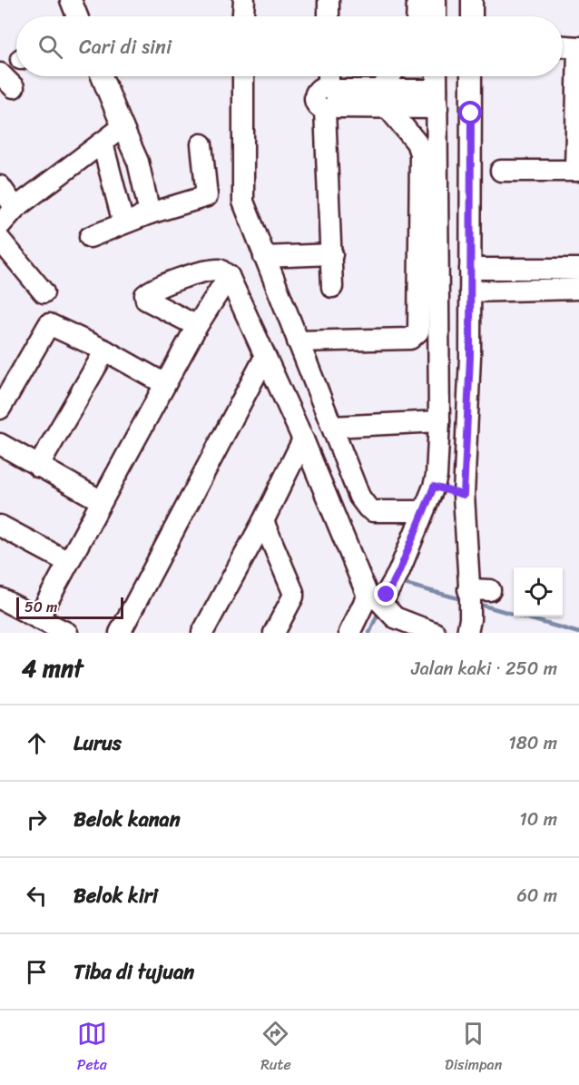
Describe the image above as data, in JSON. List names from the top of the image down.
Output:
{
  "scale_bar": "50 m",
  "page": {
    "search": "Cari di sini",
    "scale": "50 m",
    "heading": ["4 mnt", "Jalan kaki · 250 m"],
    "list": [
      ["Lurus", "180 m"],
      ["Belok kanan", "10 m"],
      ["Belok kiri", "60 m"],
      "Tiba di tujuan"
    ],
    "nav": ["Peta", "Rute", "Disimpan"]
  }
}
